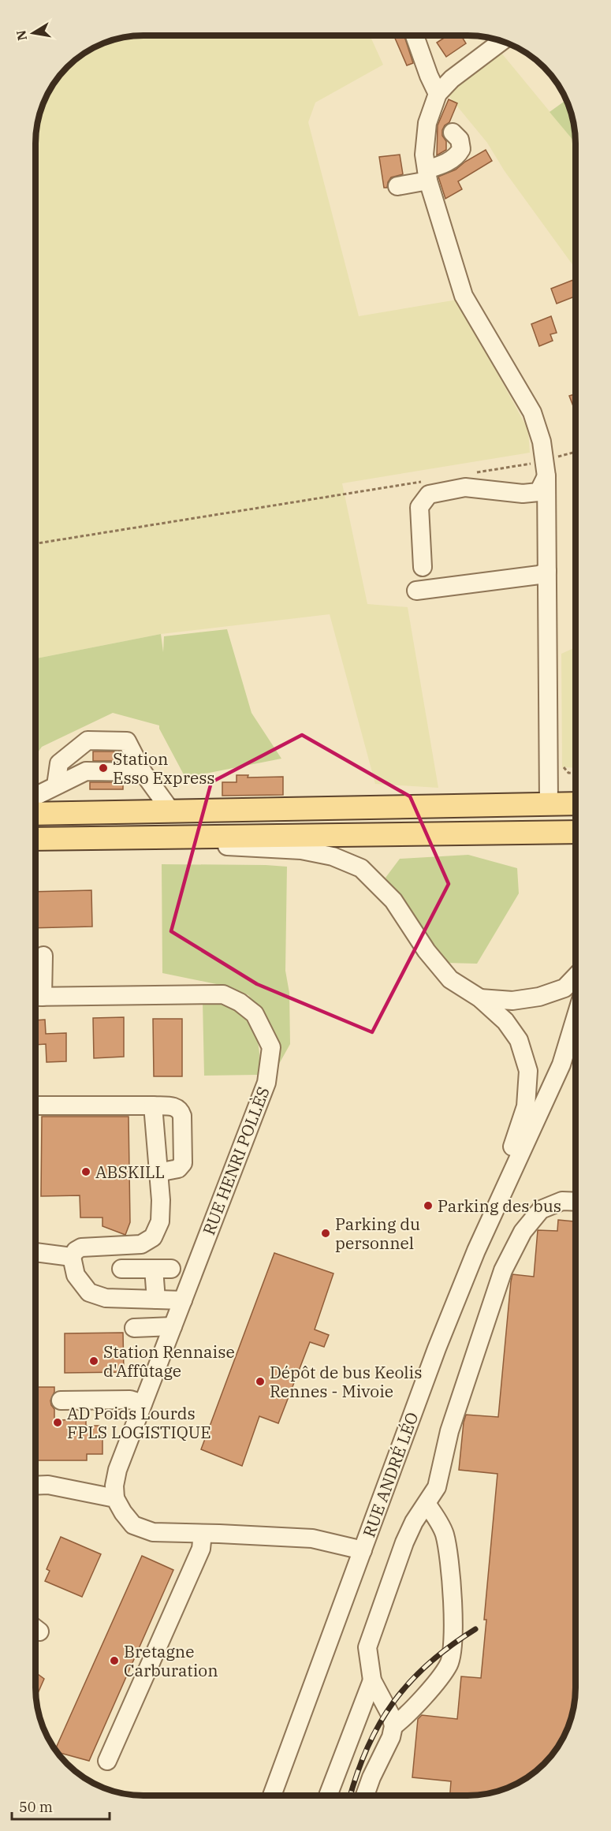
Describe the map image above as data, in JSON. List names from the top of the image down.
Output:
{
  "streets": {
    "street": ["RUE HENRI POLLÈS", "RUE ANDRÉ LÉO"]
  },
  "places": [
    "Station Esso Express",
    "ABSKILL",
    "Parking des bus",
    "Parking du personnel",
    "Station Rennaise d'Affûtage",
    "Dépôt de bus Keolis Rennes - Mivoie",
    "AD Poids Lourds FPLS LOGISTIQUE",
    "Bretagne Carburation"
  ],
  "scale_bar": "50 m",
  "north": "left"
}
